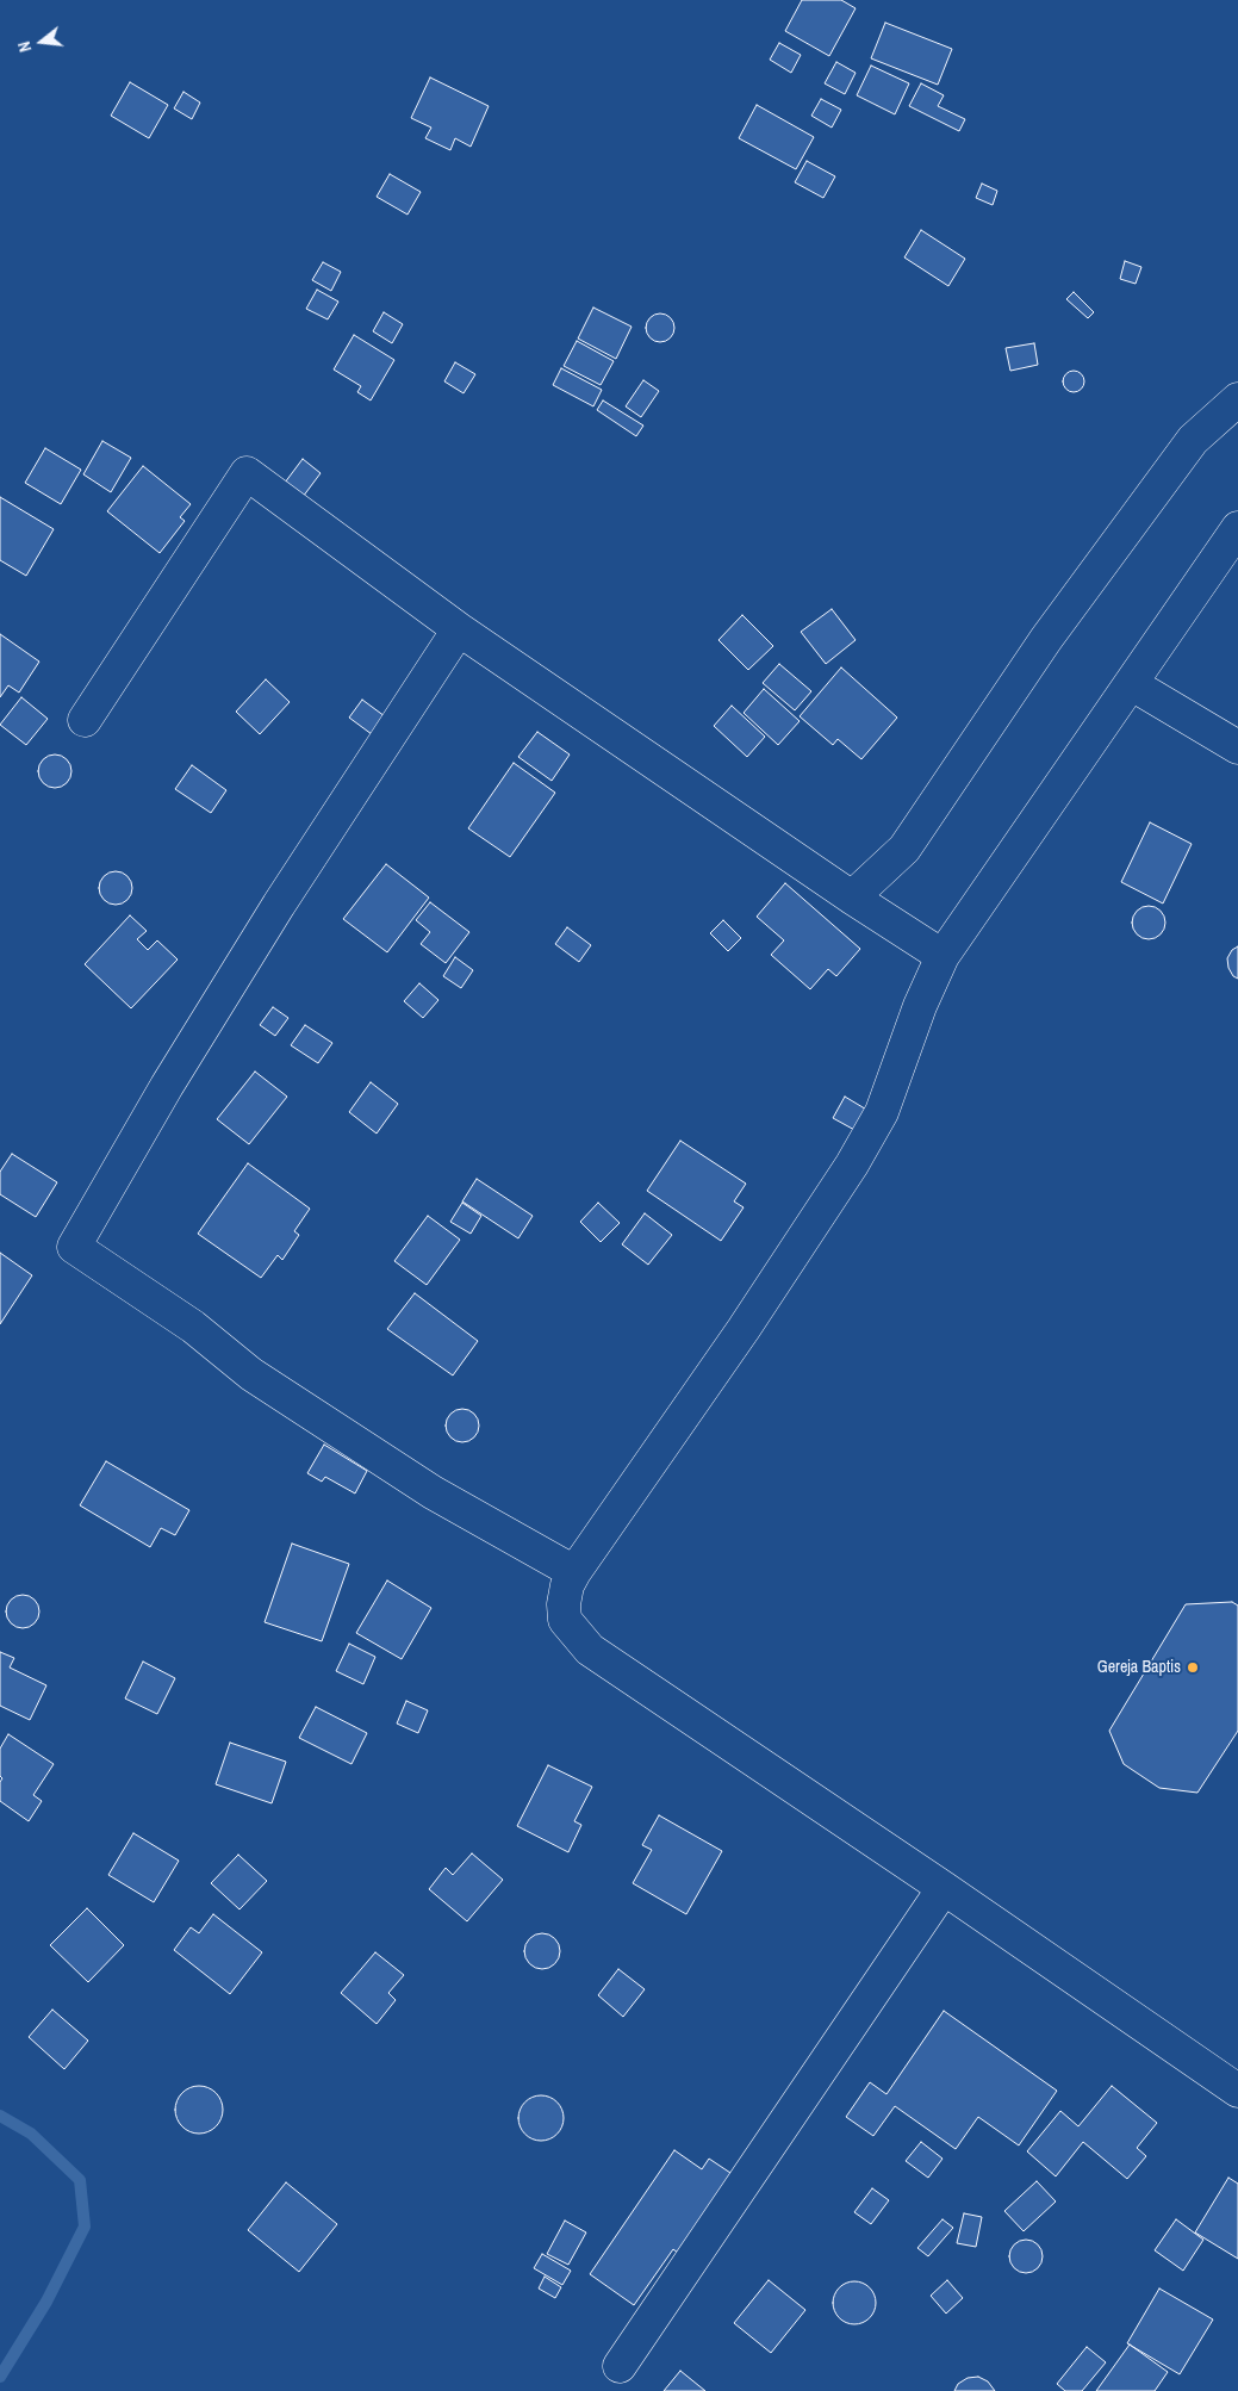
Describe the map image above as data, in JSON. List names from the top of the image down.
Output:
{
  "places": ["Gereja Baptis"],
  "north": "left"
}
